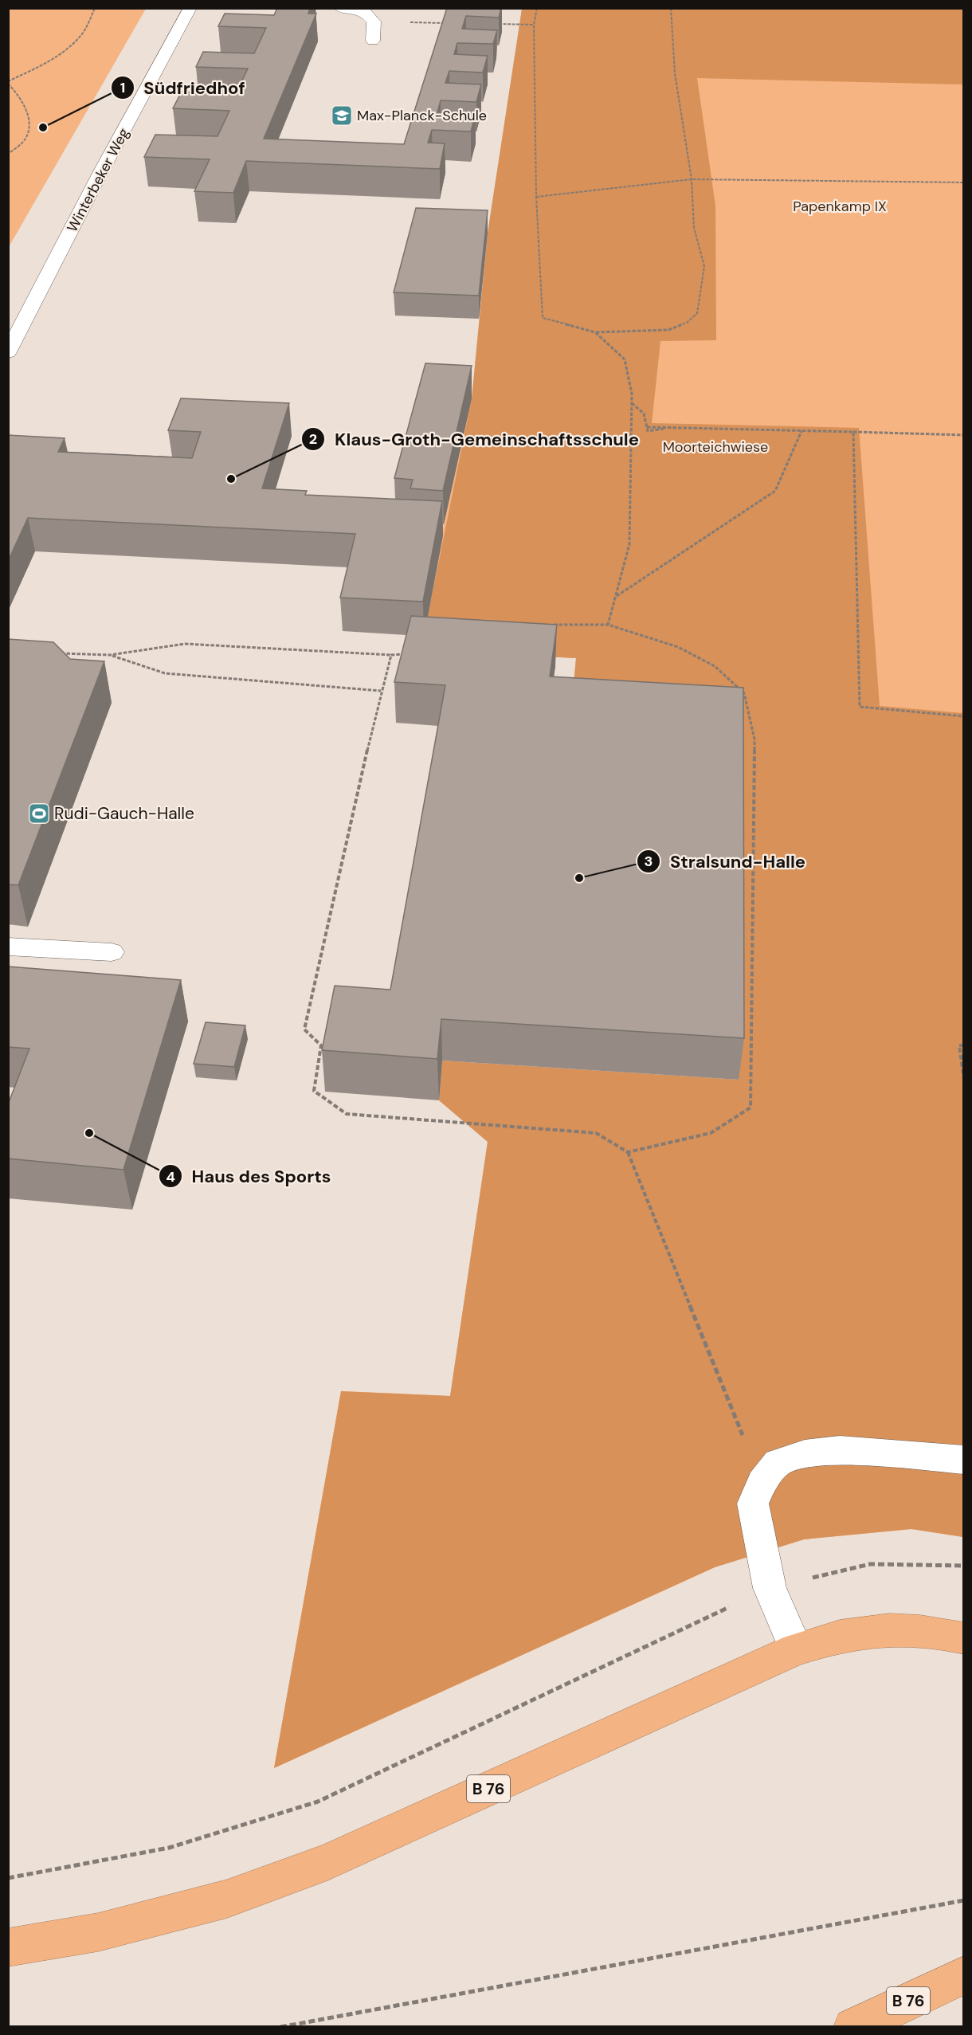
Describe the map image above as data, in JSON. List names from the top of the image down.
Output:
{
  "streets": {
    "highway": ["B 76"],
    "street": ["Winterbeker Weg"]
  },
  "parks": ["Papenkamp IX", "Moorteichwiese"],
  "places": {
    "school or university": ["Max-Planck-Schule"],
    "other": [
      "Südfriedhof",
      "Klaus-Groth-Gemeinschaftsschule",
      "Stralsund-Halle",
      "Haus des Sports"
    ],
    "sports": ["Rudi-Gauch-Halle"]
  }
}
